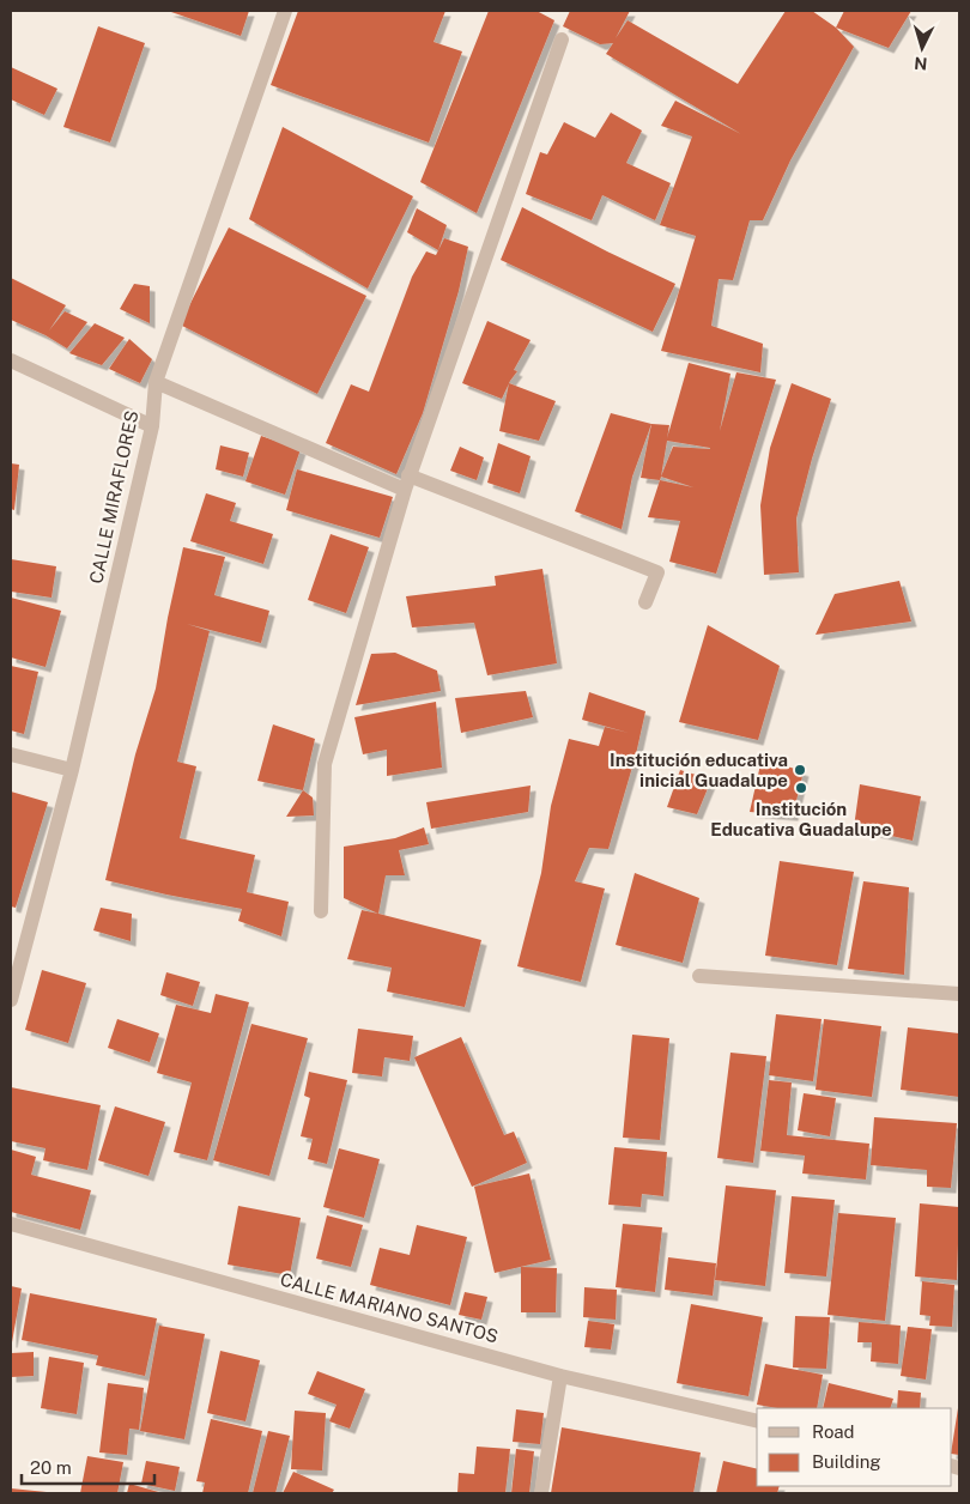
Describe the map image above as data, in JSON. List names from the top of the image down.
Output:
{
  "streets": {
    "street": ["CALLE MIRAFLORES", "CALLE MARIANO SANTOS"]
  },
  "places": ["Institución educativa inicial Guadalupe", "Institución Educativa Guadalupe"],
  "legend": ["Road", "Building"],
  "scale_bar": "20 m",
  "north": "bottom"
}
